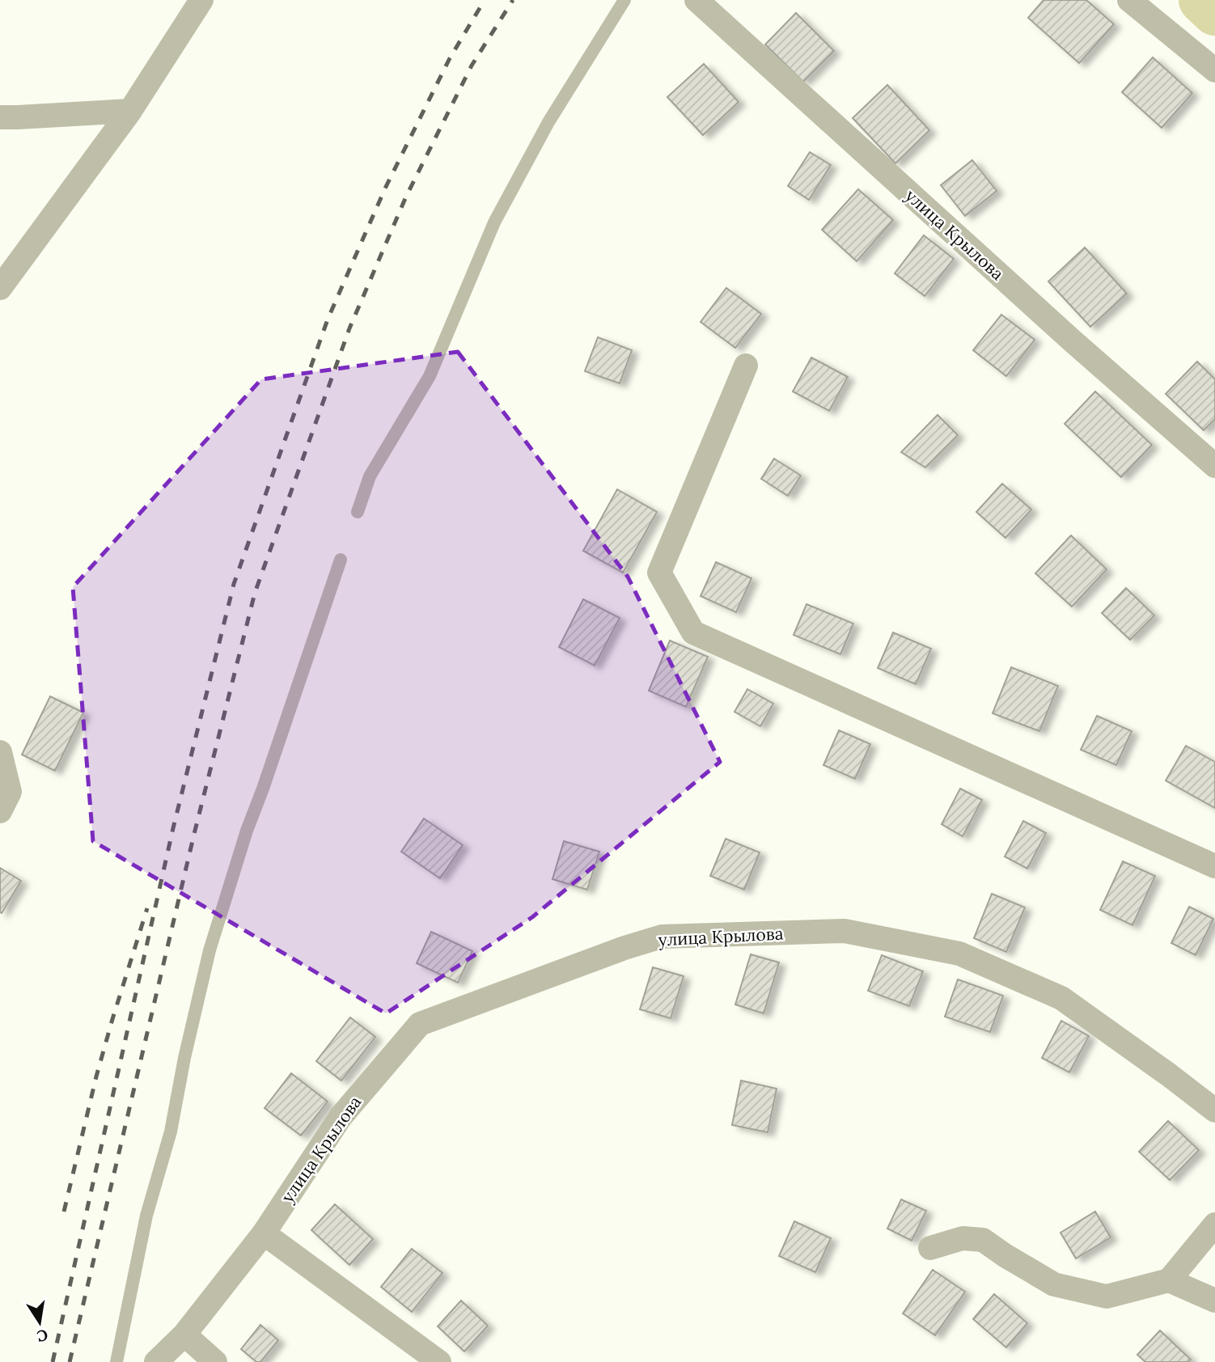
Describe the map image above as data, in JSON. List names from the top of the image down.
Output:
{
  "streets": {
    "street": ["улица Крылова"]
  },
  "north": "bottom"
}
